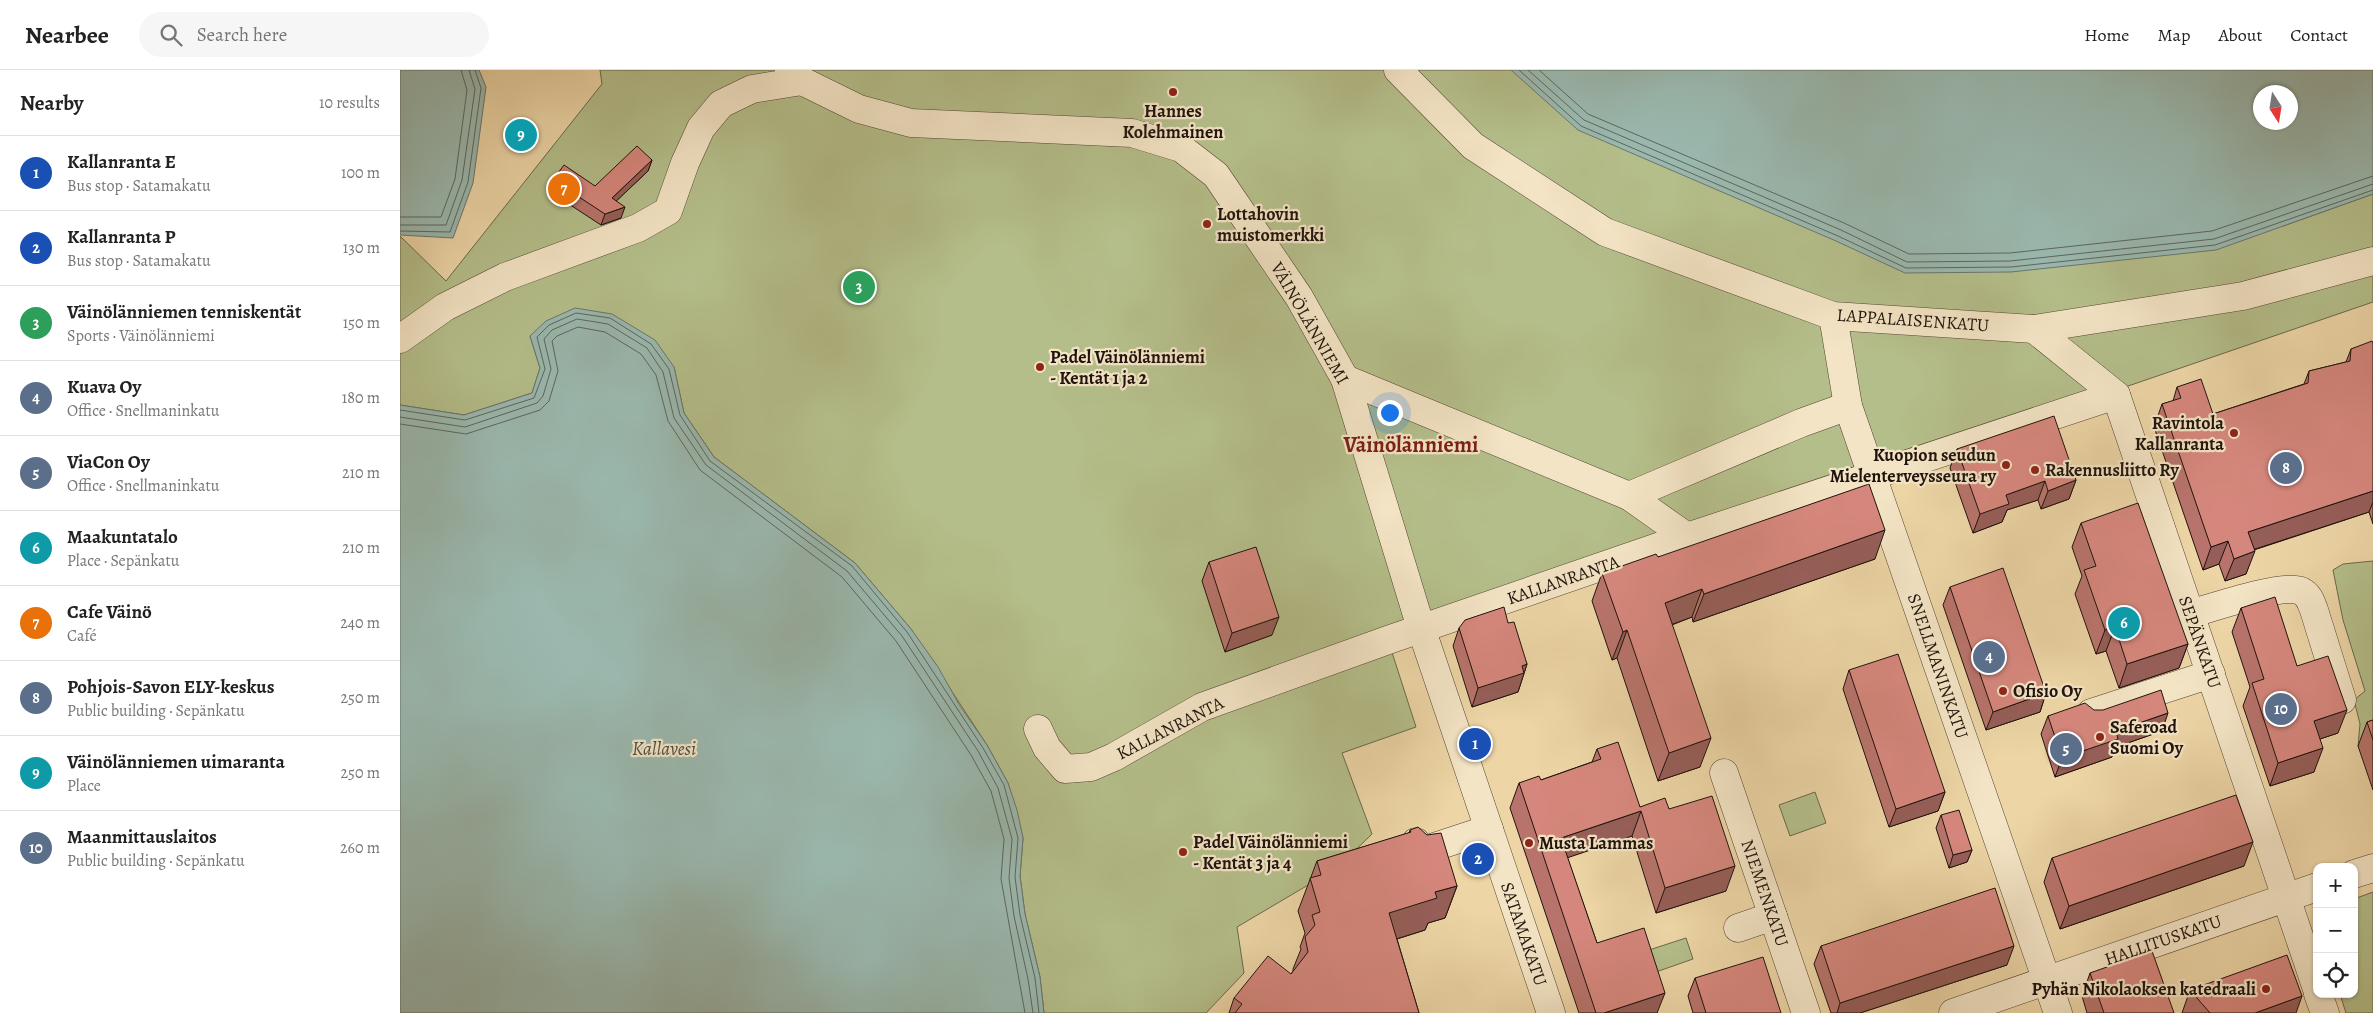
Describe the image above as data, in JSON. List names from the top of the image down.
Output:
{
  "streets": {
    "street": [
      "LAPPALAISENKATU",
      "VÄINÖLÄNNIEMI",
      "KALLANRANTA",
      "SEPÄNKATU",
      "SNELLMANINKATU",
      "NIEMENKATU",
      "SATAMAKATU",
      "HALLITUSKATU"
    ]
  },
  "crossings": [
    ["LAPPALAISENKATU", "SNELLMANINKATU"],
    ["VÄINÖLÄNNIEMI", "KALLANRANTA"],
    ["VÄINÖLÄNNIEMI", "SATAMAKATU"],
    ["KALLANRANTA", "SEPÄNKATU"],
    ["KALLANRANTA", "SNELLMANINKATU"],
    ["KALLANRANTA", "SATAMAKATU"],
    ["SEPÄNKATU", "HALLITUSKATU"],
    ["SNELLMANINKATU", "HALLITUSKATU"]
  ],
  "districts": ["Väinölänniemi"],
  "water": ["Kallavesi"],
  "places": [
    "Hannes Kolehmainen",
    "Lottahovin muistomerkki",
    "Padel Väinölänniemi - Kentät 1 ja 2",
    "Ravintola Kallanranta",
    "Kuopion seudun Mielenterveysseura ry",
    "Rakennusliitto Ry",
    "Ofisio Oy",
    "Saferoad Suomi Oy",
    "Musta Lammas",
    "Padel Väinölänniemi - Kentät 3 ja 4",
    "Pyhän Nikolaoksen katedraali"
  ],
  "north": "bottom",
  "page": {
    "header": "Nearbee",
    "search": "Search here",
    "nav": [
      "Home",
      "Map",
      "About",
      "Contact"
    ],
    "heading": ["Nearby", "10 results"],
    "pins": [
      "9",
      "7",
      "3",
      "8",
      "6",
      "4",
      "10",
      "1",
      "5",
      "2"
    ],
    "list": [
      {
        "mark": "1",
        "name": "Kallanranta E",
        "note": "Bus stop · Satamakatu",
        "value": "100 m"
      },
      {
        "mark": "2",
        "name": "Kallanranta P",
        "note": "Bus stop · Satamakatu",
        "value": "130 m"
      },
      {
        "mark": "3",
        "name": "Väinölänniemen tenniskentät",
        "note": "Sports · Väinölänniemi",
        "value": "150 m"
      },
      {
        "mark": "4",
        "name": "Kuava Oy",
        "note": "Office · Snellmaninkatu",
        "value": "180 m"
      },
      {
        "mark": "5",
        "name": "ViaCon Oy",
        "note": "Office · Snellmaninkatu",
        "value": "210 m"
      },
      {
        "mark": "6",
        "name": "Maakuntatalo",
        "note": "Place · Sepänkatu",
        "value": "210 m"
      },
      {
        "mark": "7",
        "name": "Cafe Väinö",
        "note": "Café",
        "value": "240 m"
      },
      {
        "mark": "8",
        "name": "Pohjois-Savon ELY-keskus",
        "note": "Public building · Sepänkatu",
        "value": "250 m"
      },
      {
        "mark": "9",
        "name": "Väinölänniemen uimaranta",
        "note": "Place",
        "value": "250 m"
      },
      {
        "mark": "10",
        "name": "Maanmittauslaitos",
        "note": "Public building · Sepänkatu",
        "value": "260 m"
      }
    ],
    "map_buttons": ["+", "−"]
  }
}
